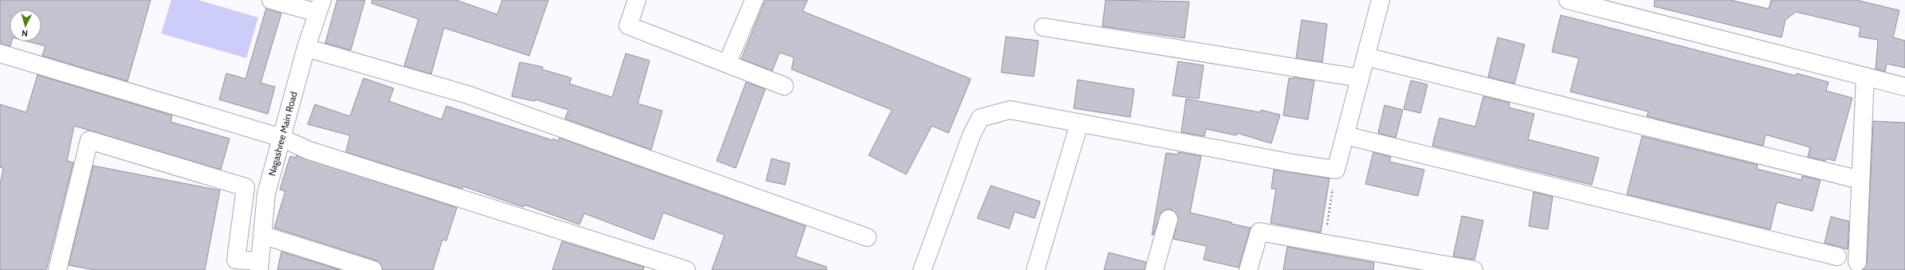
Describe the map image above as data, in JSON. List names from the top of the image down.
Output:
{
  "streets": {
    "street": ["Nagashree Main Road"]
  },
  "north": "bottom"
}
